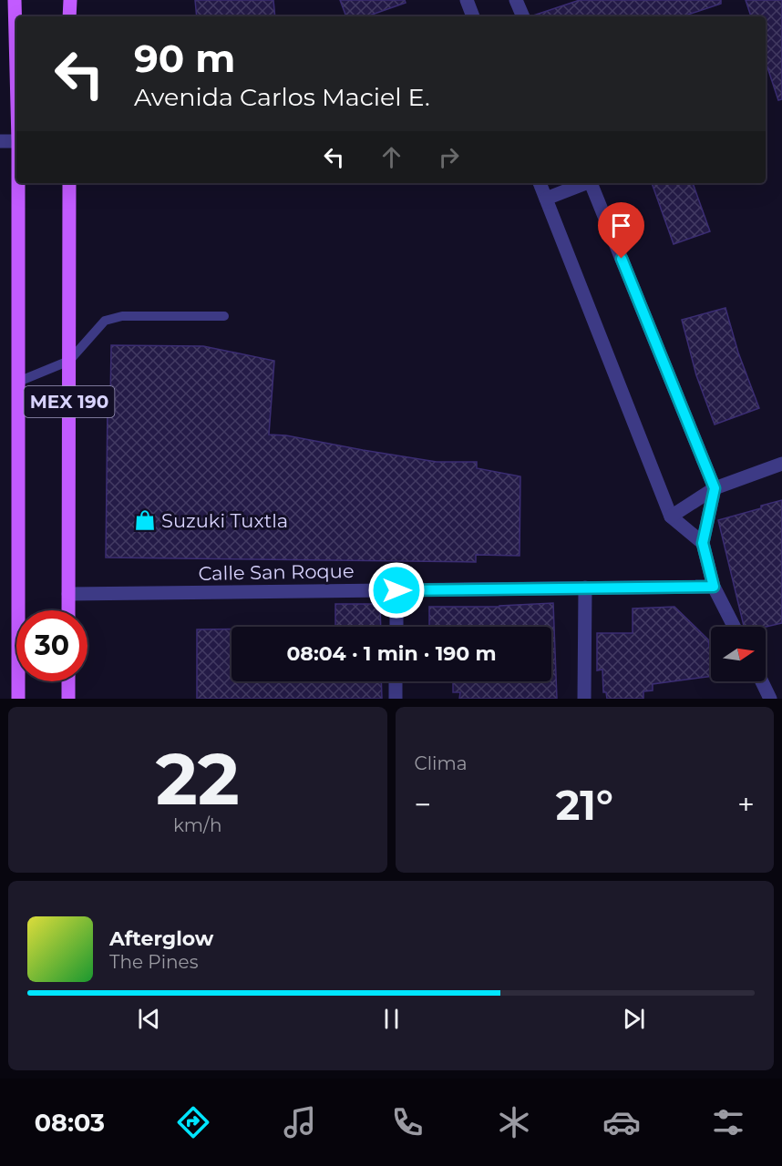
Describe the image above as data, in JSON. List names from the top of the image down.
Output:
{
  "streets": {
    "main road": ["MEX 190"],
    "street": ["Calle San Roque"]
  },
  "crossings": [
    ["MEX 190", "Calle San Roque"]
  ],
  "places": {
    "shop": ["Suzuki Tuxtla"]
  },
  "north": "right",
  "page": {
    "turn": ["90 m", "Avenida Carlos Maciel E."],
    "limit": "30",
    "trip": "08:04 · 1 min · 190 m",
    "tile": [
      ["22", "km/h"],
      "Clima"
    ],
    "heat": ["−", "21°", "+"],
    "song": ["Afterglow", "The Pines"],
    "tabs": "08:03"
  }
}
